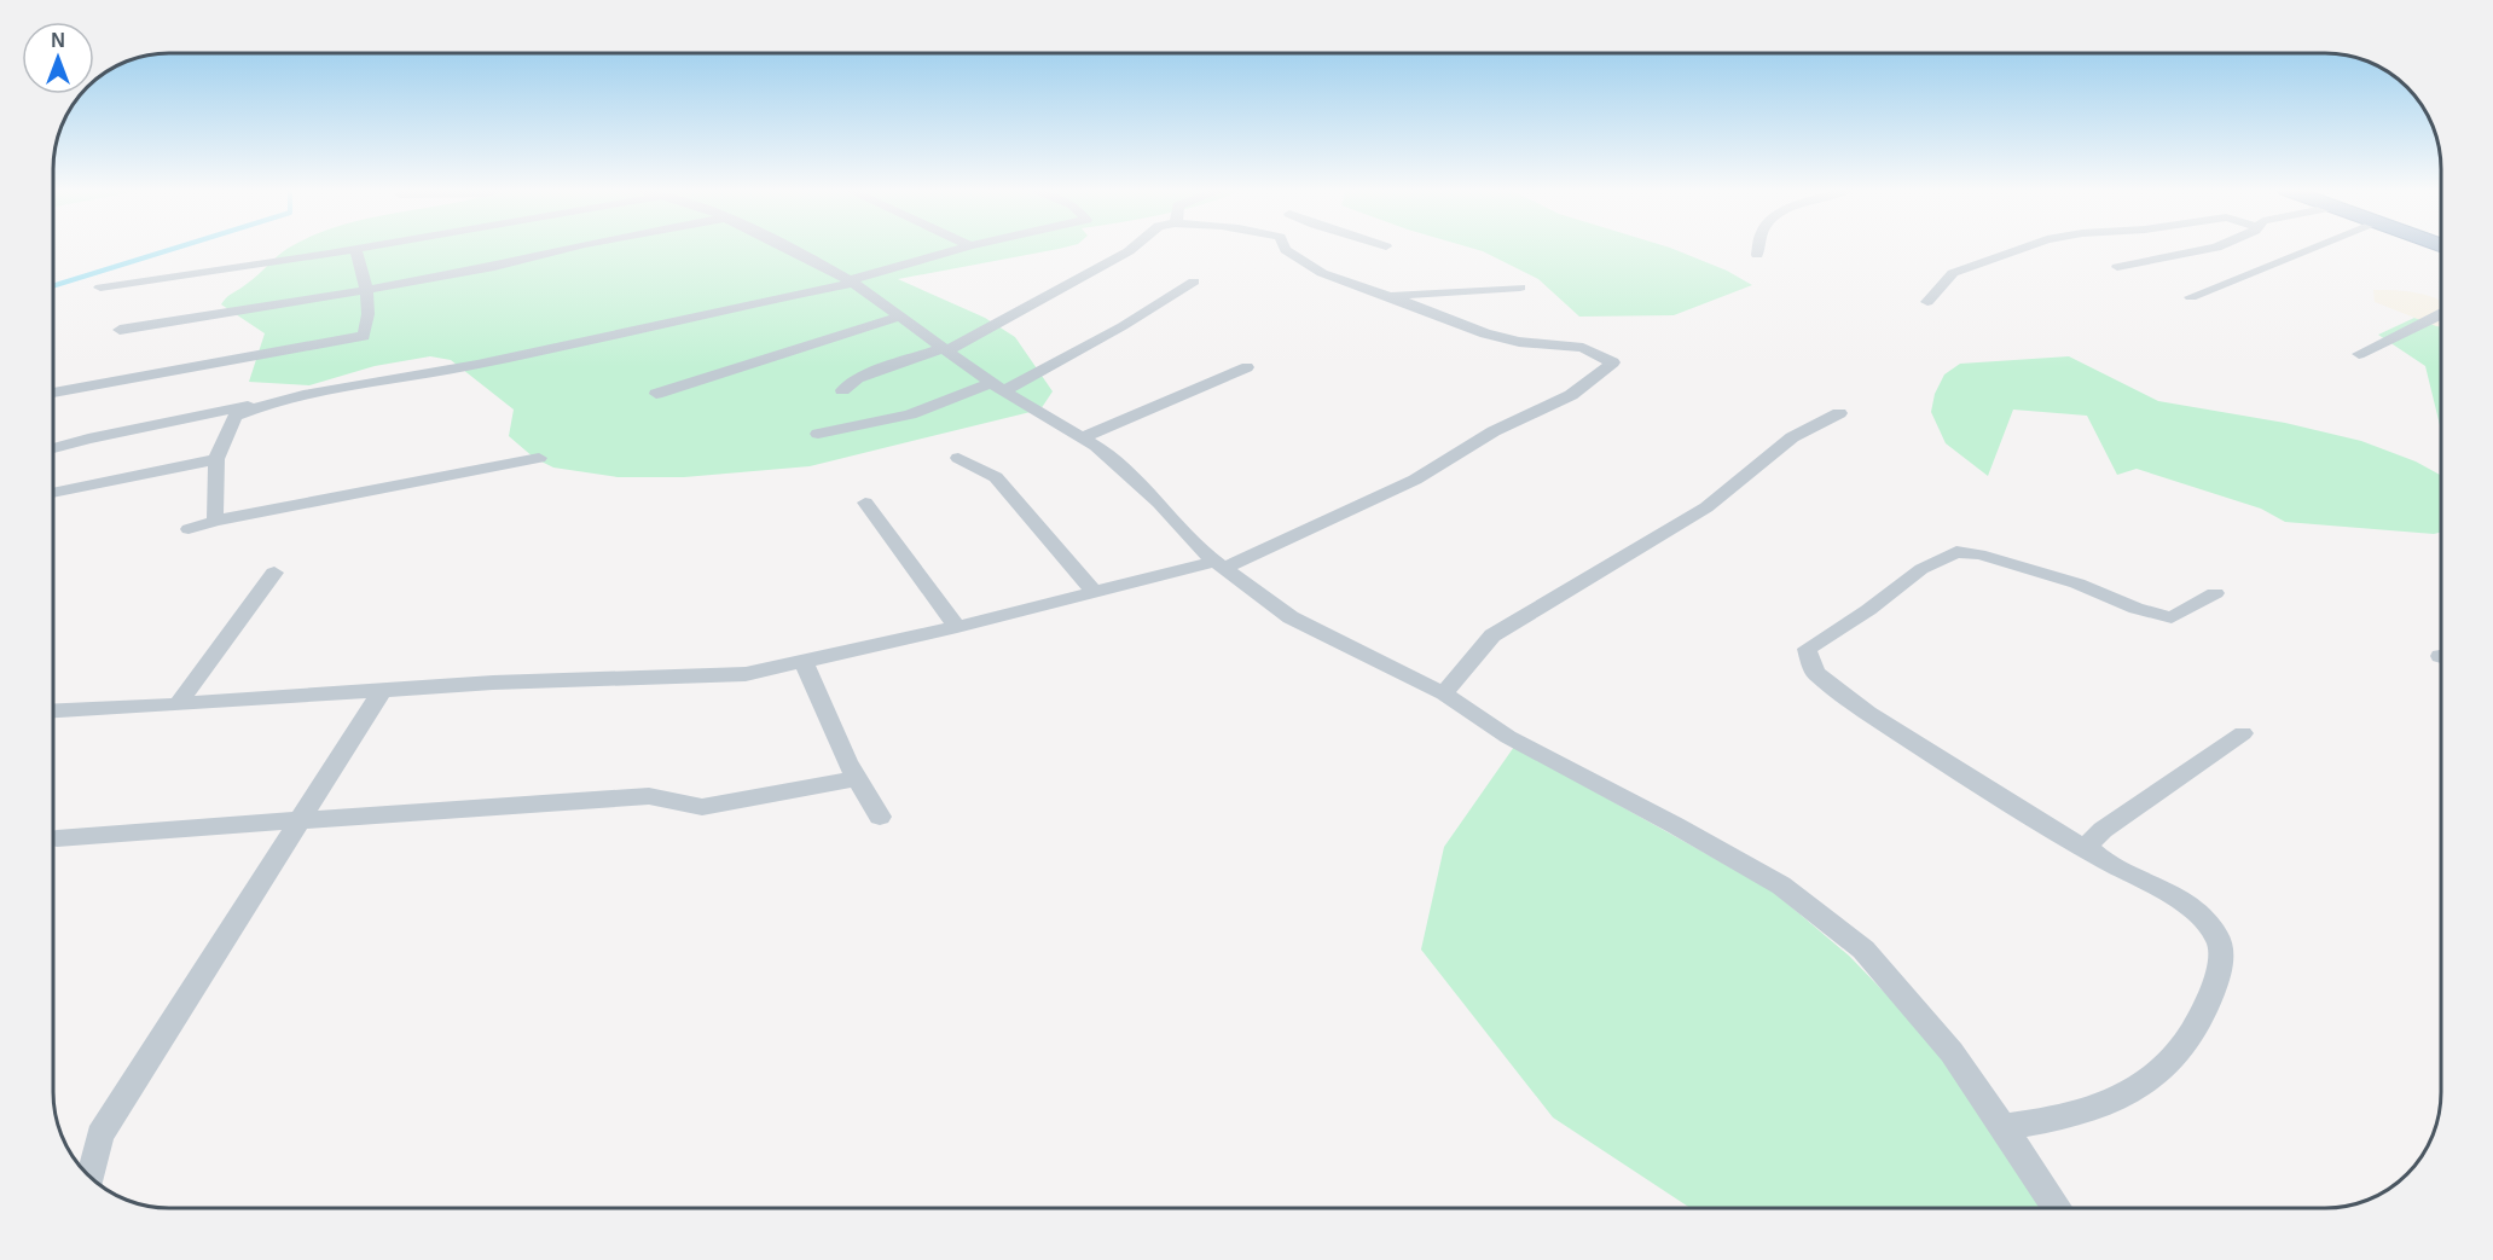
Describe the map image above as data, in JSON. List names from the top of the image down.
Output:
{
  "north": "top"
}
